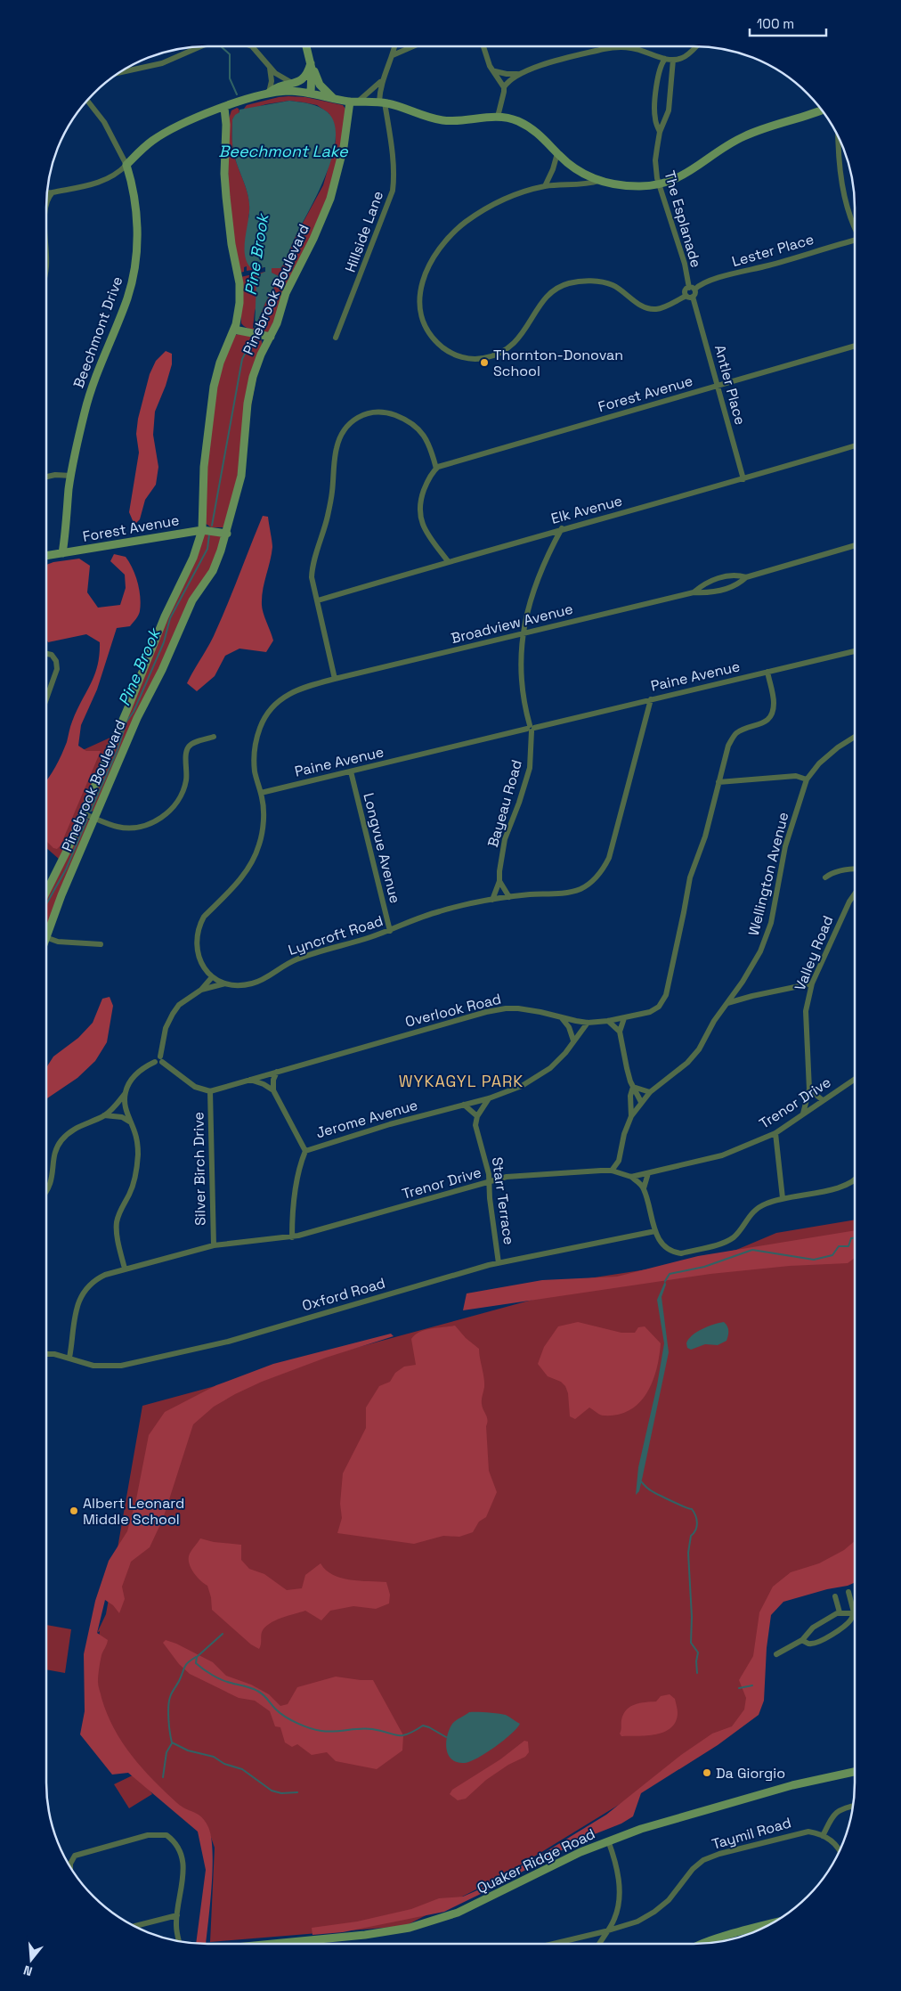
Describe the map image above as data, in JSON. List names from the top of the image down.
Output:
{
  "streets": {
    "street": [
      "The Esplanade",
      "Hillside Lane",
      "Lester Place",
      "Pinebrook Boulevard",
      "Beechmont Drive",
      "Antler Place",
      "Forest Avenue",
      "Elk Avenue",
      "Broadview Avenue",
      "Paine Avenue",
      "Bayeau Road",
      "Longvue Avenue",
      "Wellington Avenue",
      "Lyncroft Road",
      "Valley Road",
      "Overlook Road",
      "Trenor Drive",
      "Jerome Avenue",
      "Silver Birch Drive",
      "Starr Terrace",
      "Oxford Road",
      "Taymil Road",
      "Quaker Ridge Road"
    ]
  },
  "crossings": [
    ["The Esplanade", "Lester Place"],
    ["The Esplanade", "Antler Place"],
    ["Pinebrook Boulevard", "Forest Avenue"],
    ["Beechmont Drive", "Forest Avenue"],
    ["Antler Place", "Forest Avenue"],
    ["Antler Place", "Elk Avenue"],
    ["Elk Avenue", "Bayeau Road"],
    ["Broadview Avenue", "Bayeau Road"],
    ["Paine Avenue", "Bayeau Road"],
    ["Paine Avenue", "Longvue Avenue"],
    ["Paine Avenue", "Lyncroft Road"],
    ["Paine Avenue", "Overlook Road"],
    ["Bayeau Road", "Lyncroft Road"],
    ["Longvue Avenue", "Lyncroft Road"],
    ["Wellington Avenue", "Trenor Drive"],
    ["Valley Road", "Trenor Drive"],
    ["Overlook Road", "Jerome Avenue"],
    ["Overlook Road", "Silver Birch Drive"],
    ["Trenor Drive", "Silver Birch Drive"],
    ["Trenor Drive", "Starr Terrace"],
    ["Trenor Drive", "Oxford Road"],
    ["Starr Terrace", "Oxford Road"]
  ],
  "districts": ["WYKAGYL PARK"],
  "water": ["Beechmont Lake", "Pine Brook"],
  "places": ["Thornton-Donovan School", "Albert Leonard Middle School", "Da Giorgio"],
  "scale_bar": "100 m",
  "north": "bottom"
}
